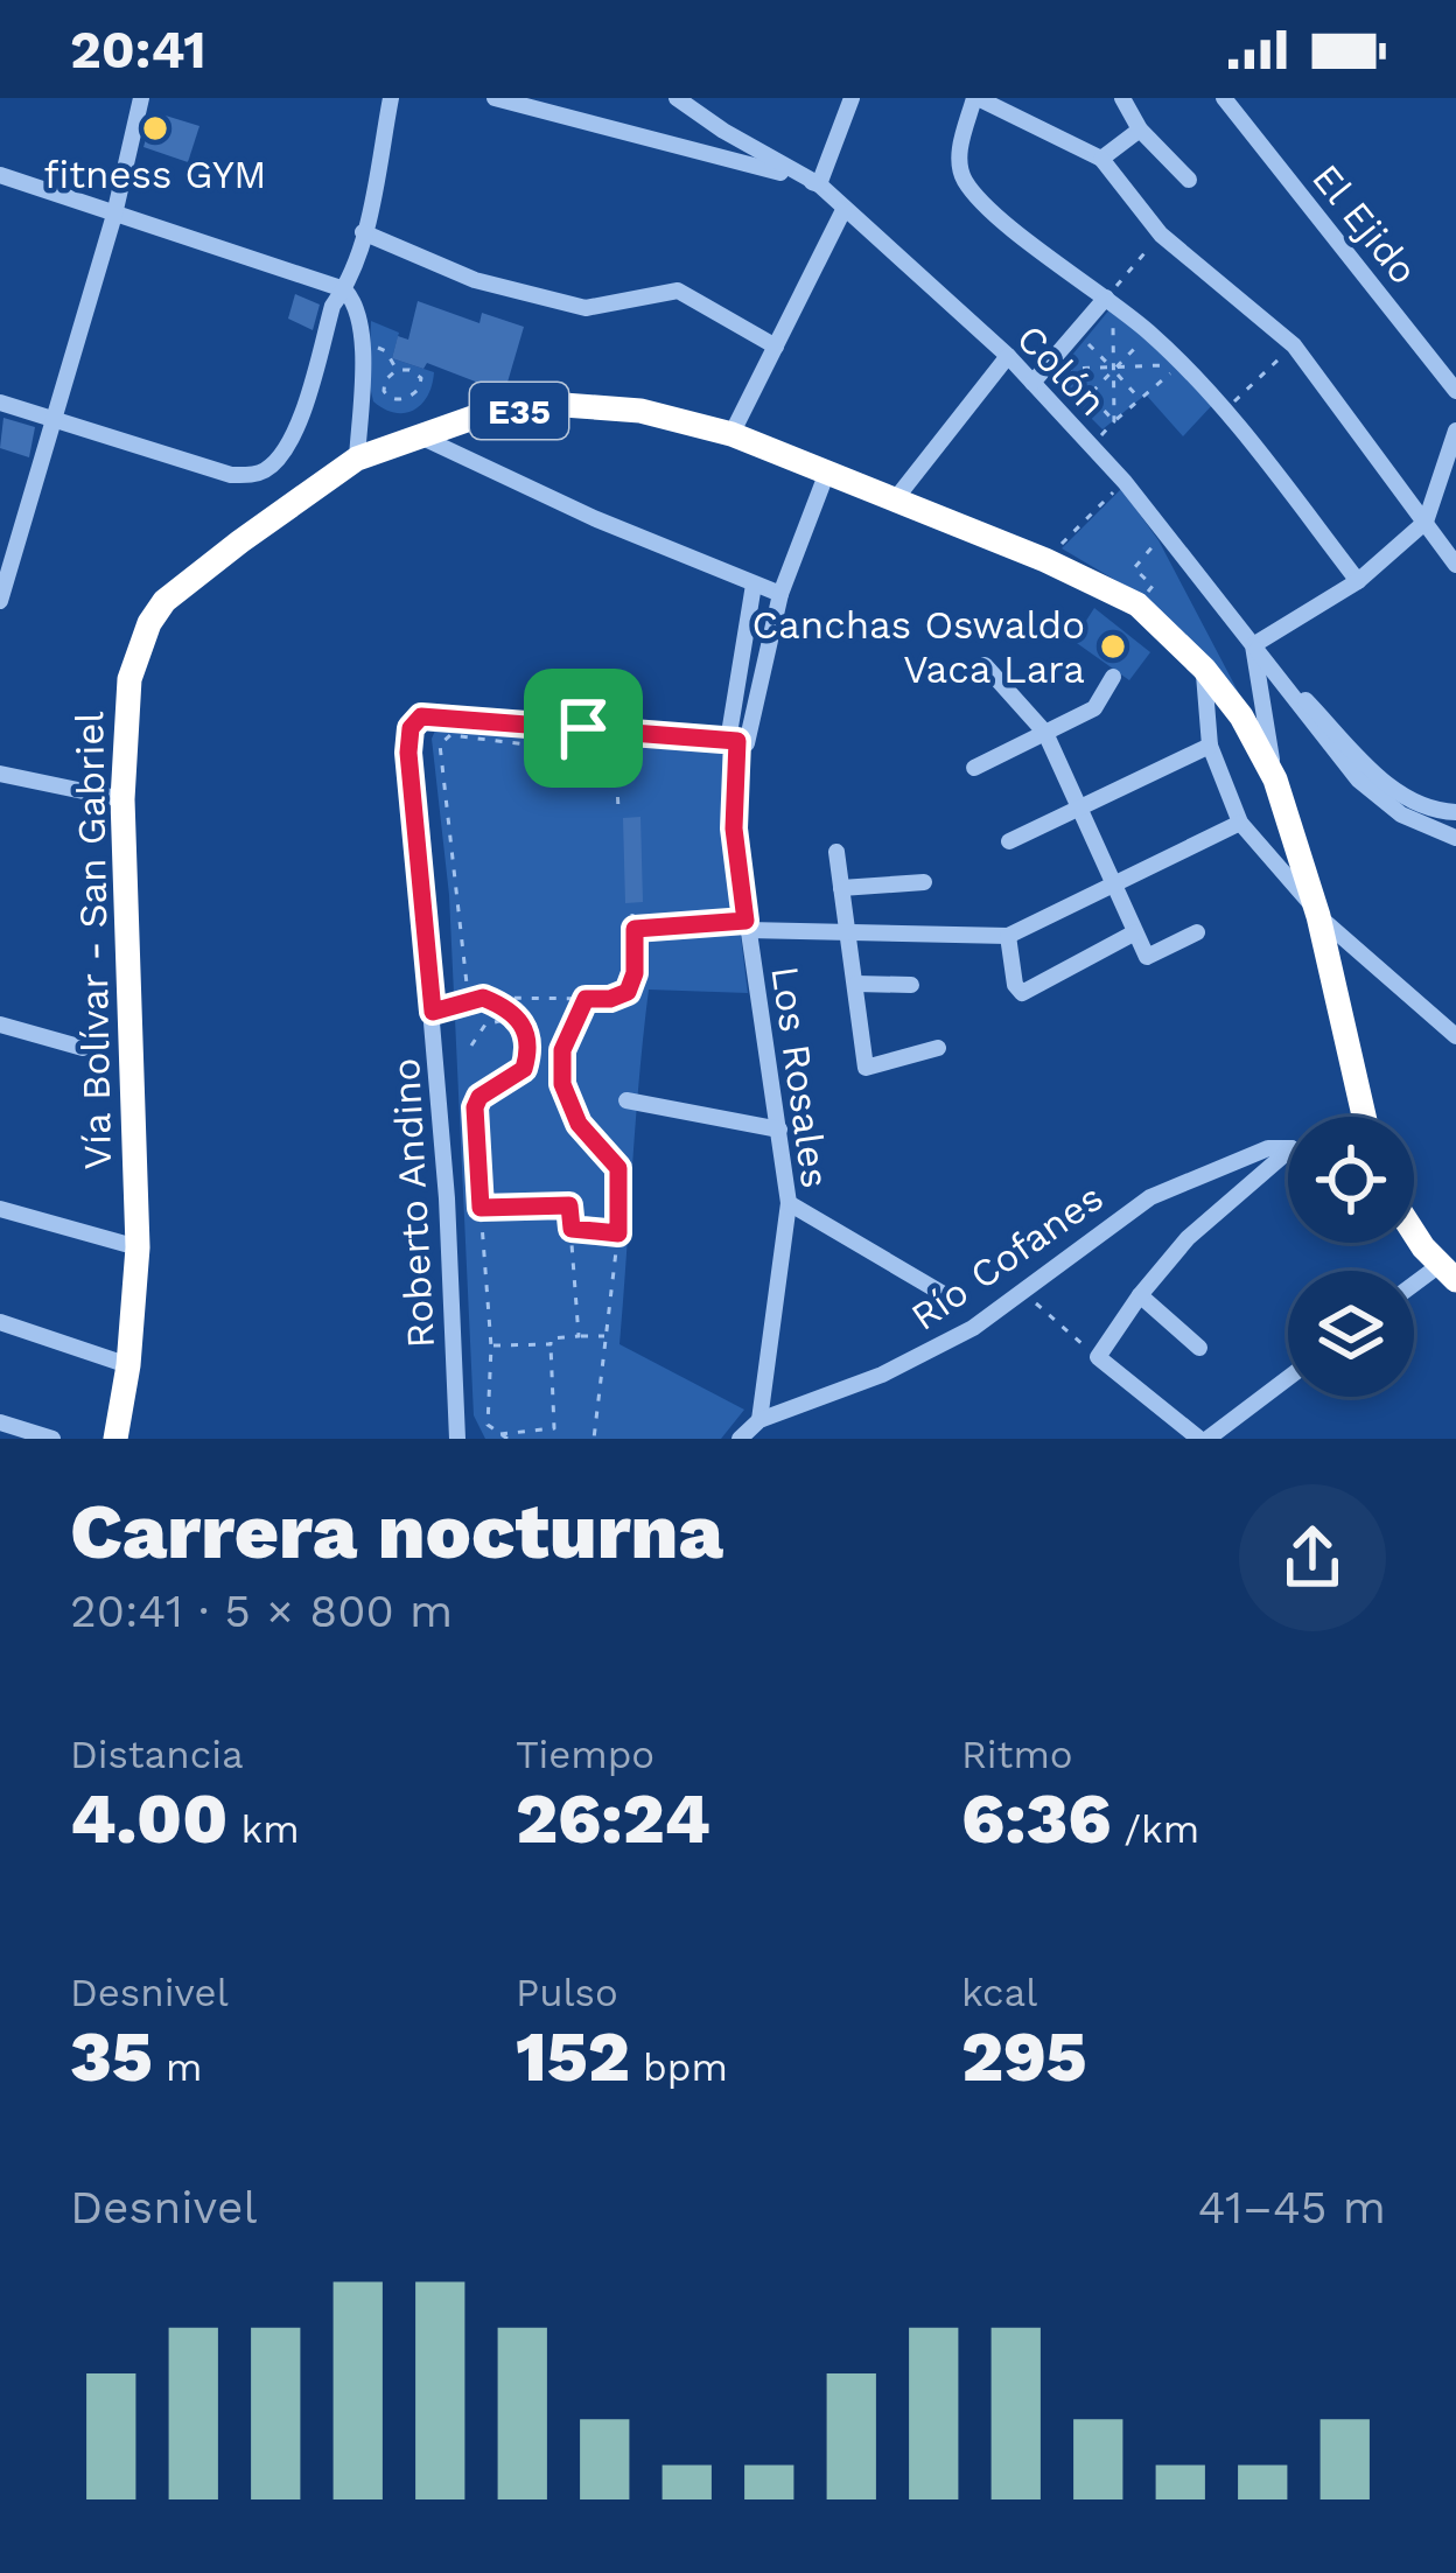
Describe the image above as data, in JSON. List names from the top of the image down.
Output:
{
  "streets": {
    "highway": ["E35", "Vía Bolívar - San Gabriel"],
    "street": [
      "El Ejido",
      "Colón",
      "Los Rosales",
      "Roberto Andino",
      "Río Cofanes"
    ]
  },
  "crossings": [
    ["Colón", "Vía Bolívar - San Gabriel"],
    ["Vía Bolívar - San Gabriel", "Los Rosales"],
    ["Los Rosales", "Roberto Andino"],
    ["Los Rosales", "Río Cofanes"]
  ],
  "places": ["fitness GYM", "Canchas Oswaldo Vaca Lara"],
  "page": {
    "status": "20:41",
    "heading": ["Carrera nocturna", "20:41 · 5 × 800 m"],
    "stats": [
      ["Distancia", "4.00 km"],
      ["Tiempo", "26:24"],
      ["Ritmo", "6:36 /km"],
      ["Desnivel", "35 m"],
      ["Pulso", "152 bpm"],
      ["kcal", "295"]
    ],
    "chart": ["Desnivel", "41–45 m"]
  }
}
